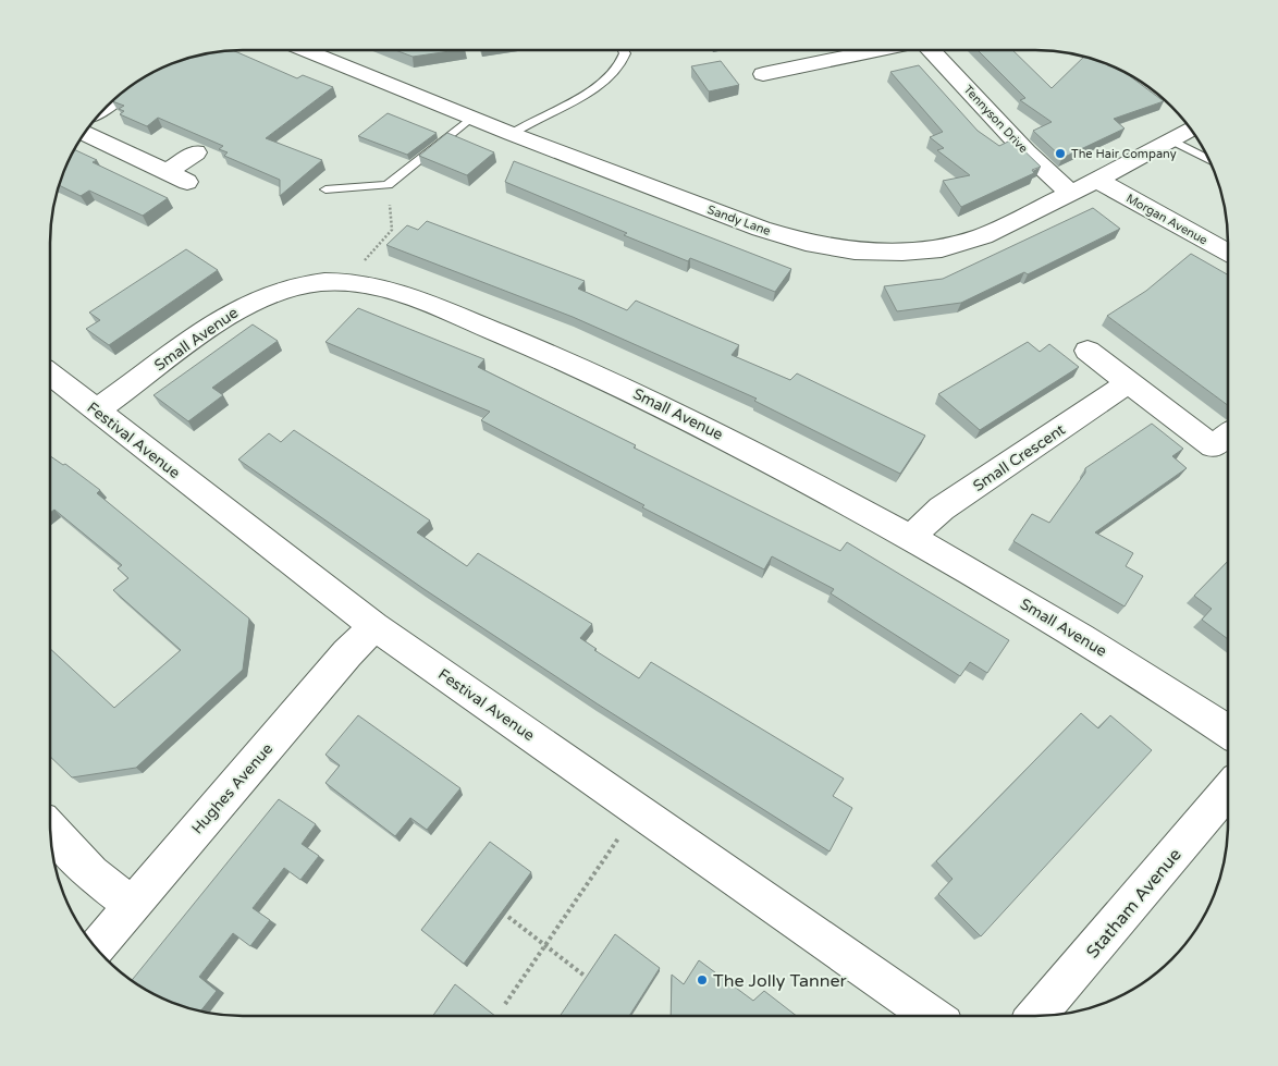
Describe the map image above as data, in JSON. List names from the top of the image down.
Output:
{
  "streets": {
    "street": [
      "Tennyson Drive",
      "Morgan Avenue",
      "Sandy Lane",
      "Small Avenue",
      "Festival Avenue",
      "Small Crescent",
      "Hughes Avenue",
      "Statham Avenue"
    ]
  },
  "crossings": [
    ["Tennyson Drive", "Sandy Lane"],
    ["Morgan Avenue", "Sandy Lane"],
    ["Small Avenue", "Festival Avenue"],
    ["Small Avenue", "Small Crescent"],
    ["Festival Avenue", "Hughes Avenue"]
  ],
  "places": ["The Hair Company", "The Jolly Tanner"]
}
